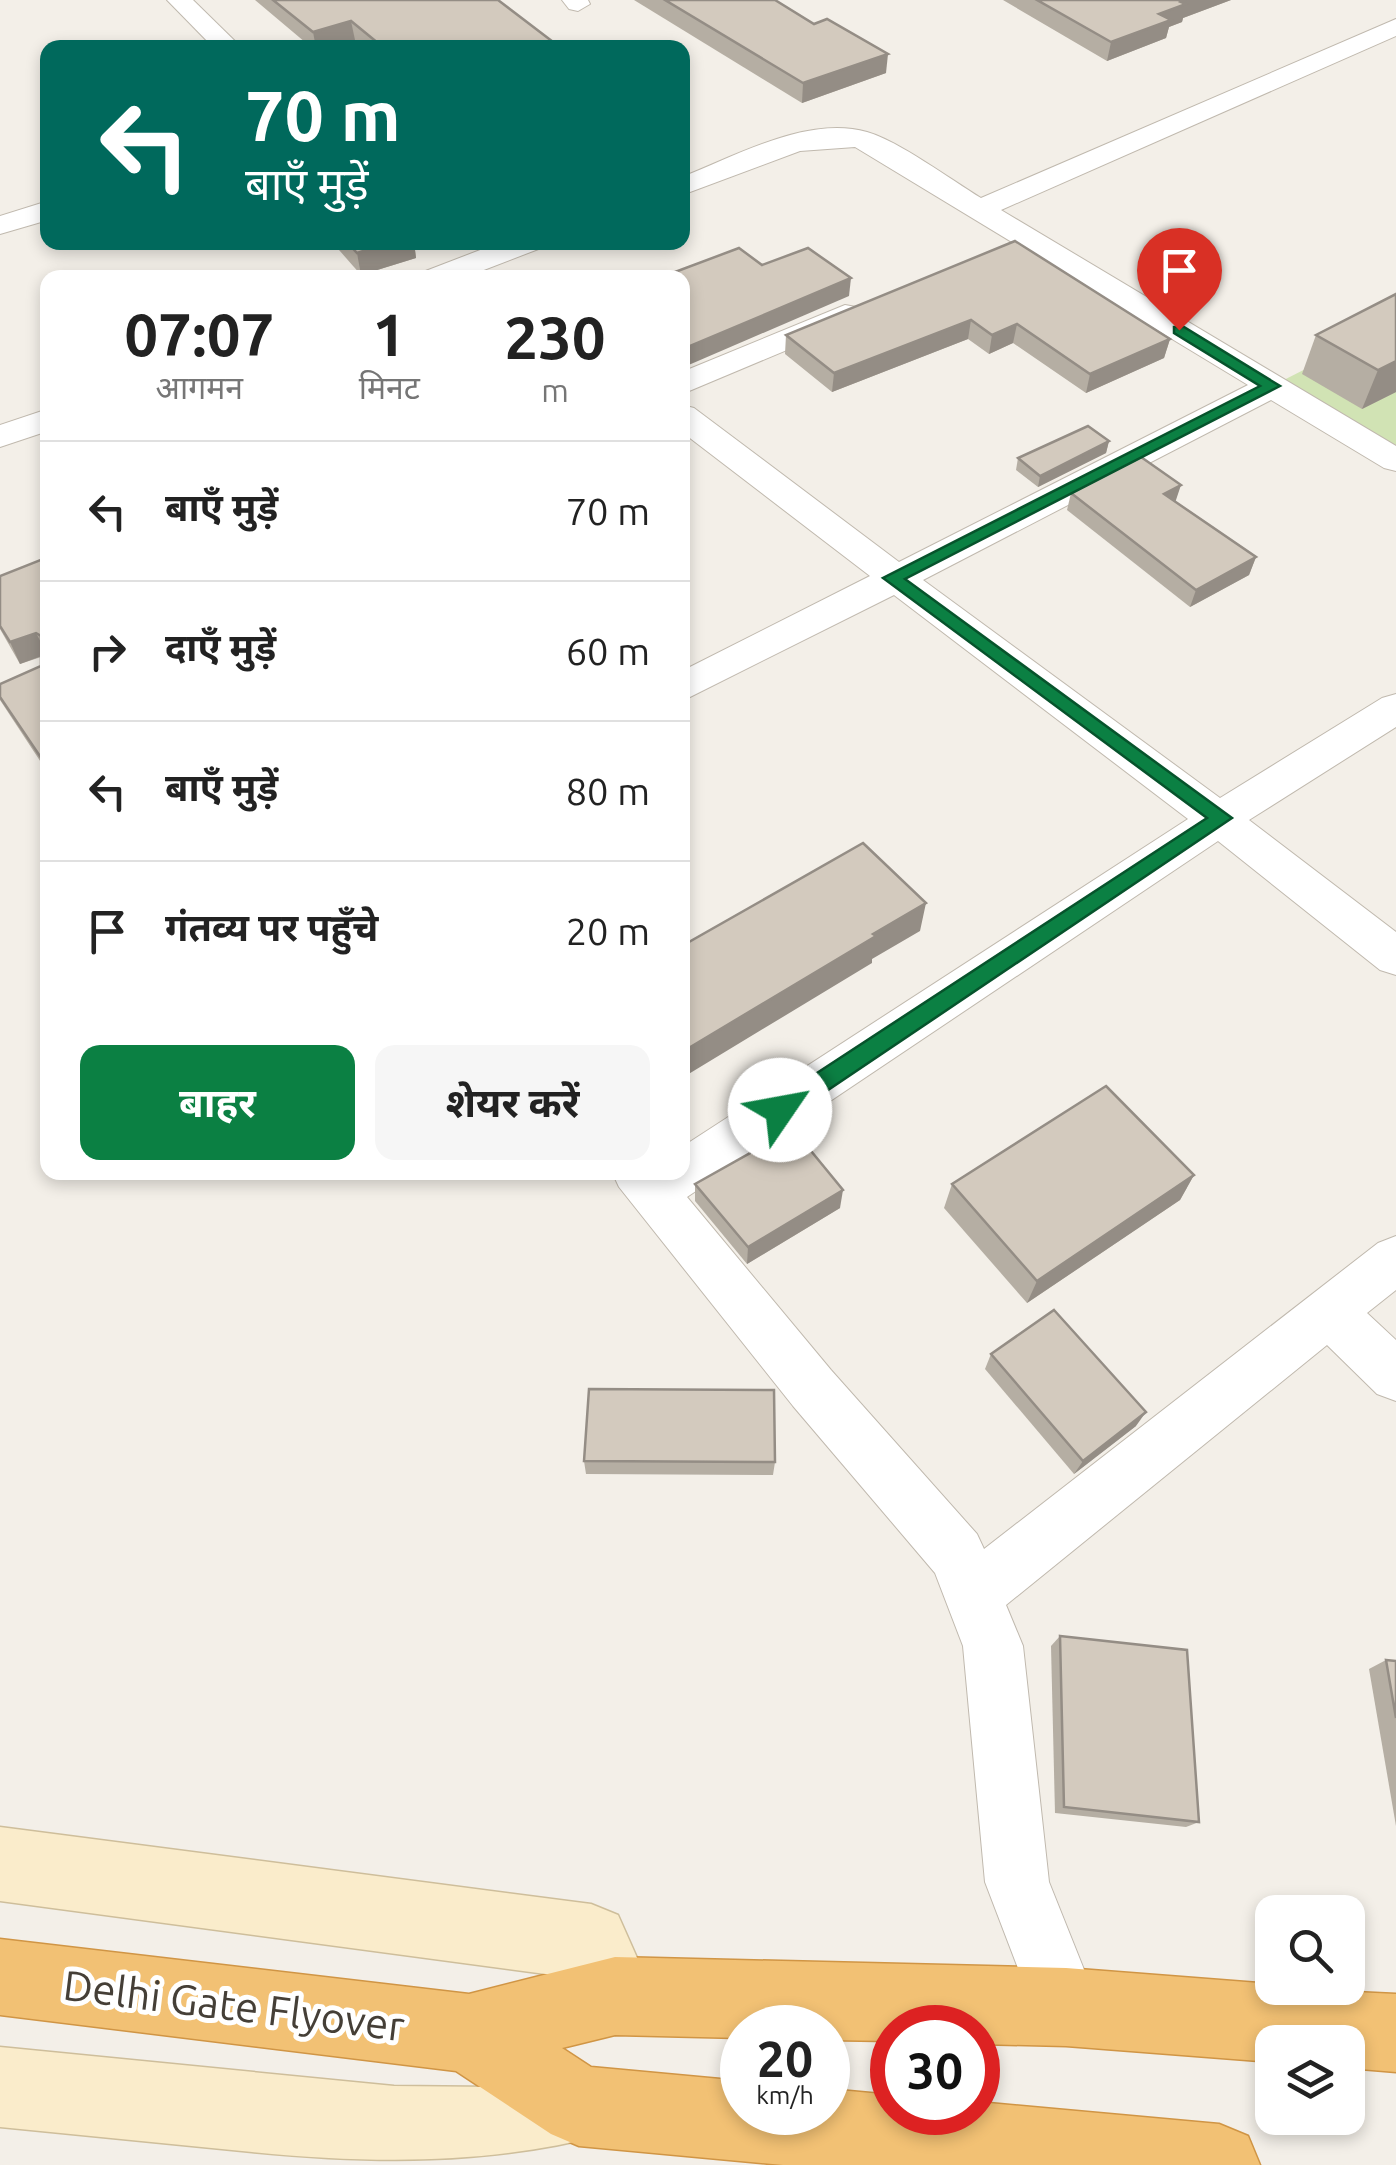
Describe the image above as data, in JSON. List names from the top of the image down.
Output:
{
  "streets": {
    "highway": ["Delhi Gate Flyover"]
  },
  "page": {
    "turn": ["70 m", "बाएँ मुड़ें"],
    "eta": [
      "07:07",
      "आगमन",
      "1",
      "मिनट",
      "230",
      "m"
    ],
    "list": [
      {
        "name": "बाएँ मुड़ें",
        "value": "70 m"
      },
      {
        "name": "दाएँ मुड़ें",
        "value": "60 m"
      },
      {
        "name": "बाएँ मुड़ें",
        "value": "80 m"
      },
      {
        "name": "गंतव्य पर पहुँचे",
        "value": "20 m"
      }
    ],
    "buttons": ["बाहर", "शेयर करें"],
    "speed": "20 km/h",
    "limit": "30"
  }
}
